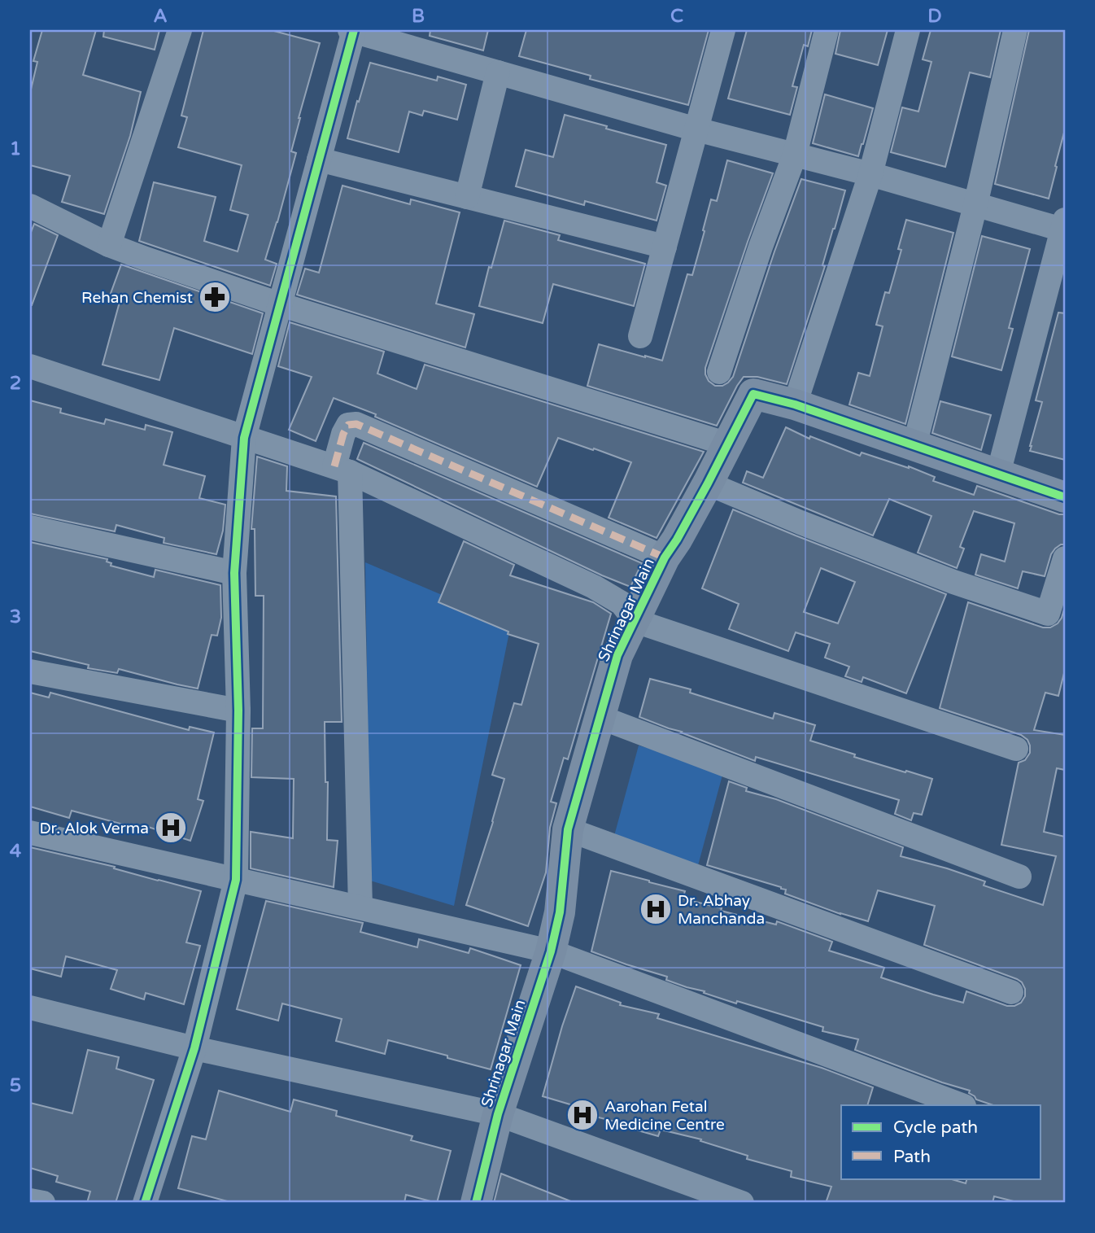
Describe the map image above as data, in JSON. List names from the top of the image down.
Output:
{
  "streets": {
    "street": ["Shrinagar Main"]
  },
  "places": {
    "pharmacy": ["Rehan Chemist"],
    "hospital": ["Dr. Alok Verma", "Dr. Abhay Manchanda", "Aarohan Fetal Medicine Centre"]
  },
  "legend": ["Cycle path", "Path"],
  "grid": {
    "columns": [
      "A",
      "B",
      "C",
      "D"
    ],
    "rows": [
      "1",
      "2",
      "3",
      "4",
      "5"
    ]
  }
}
